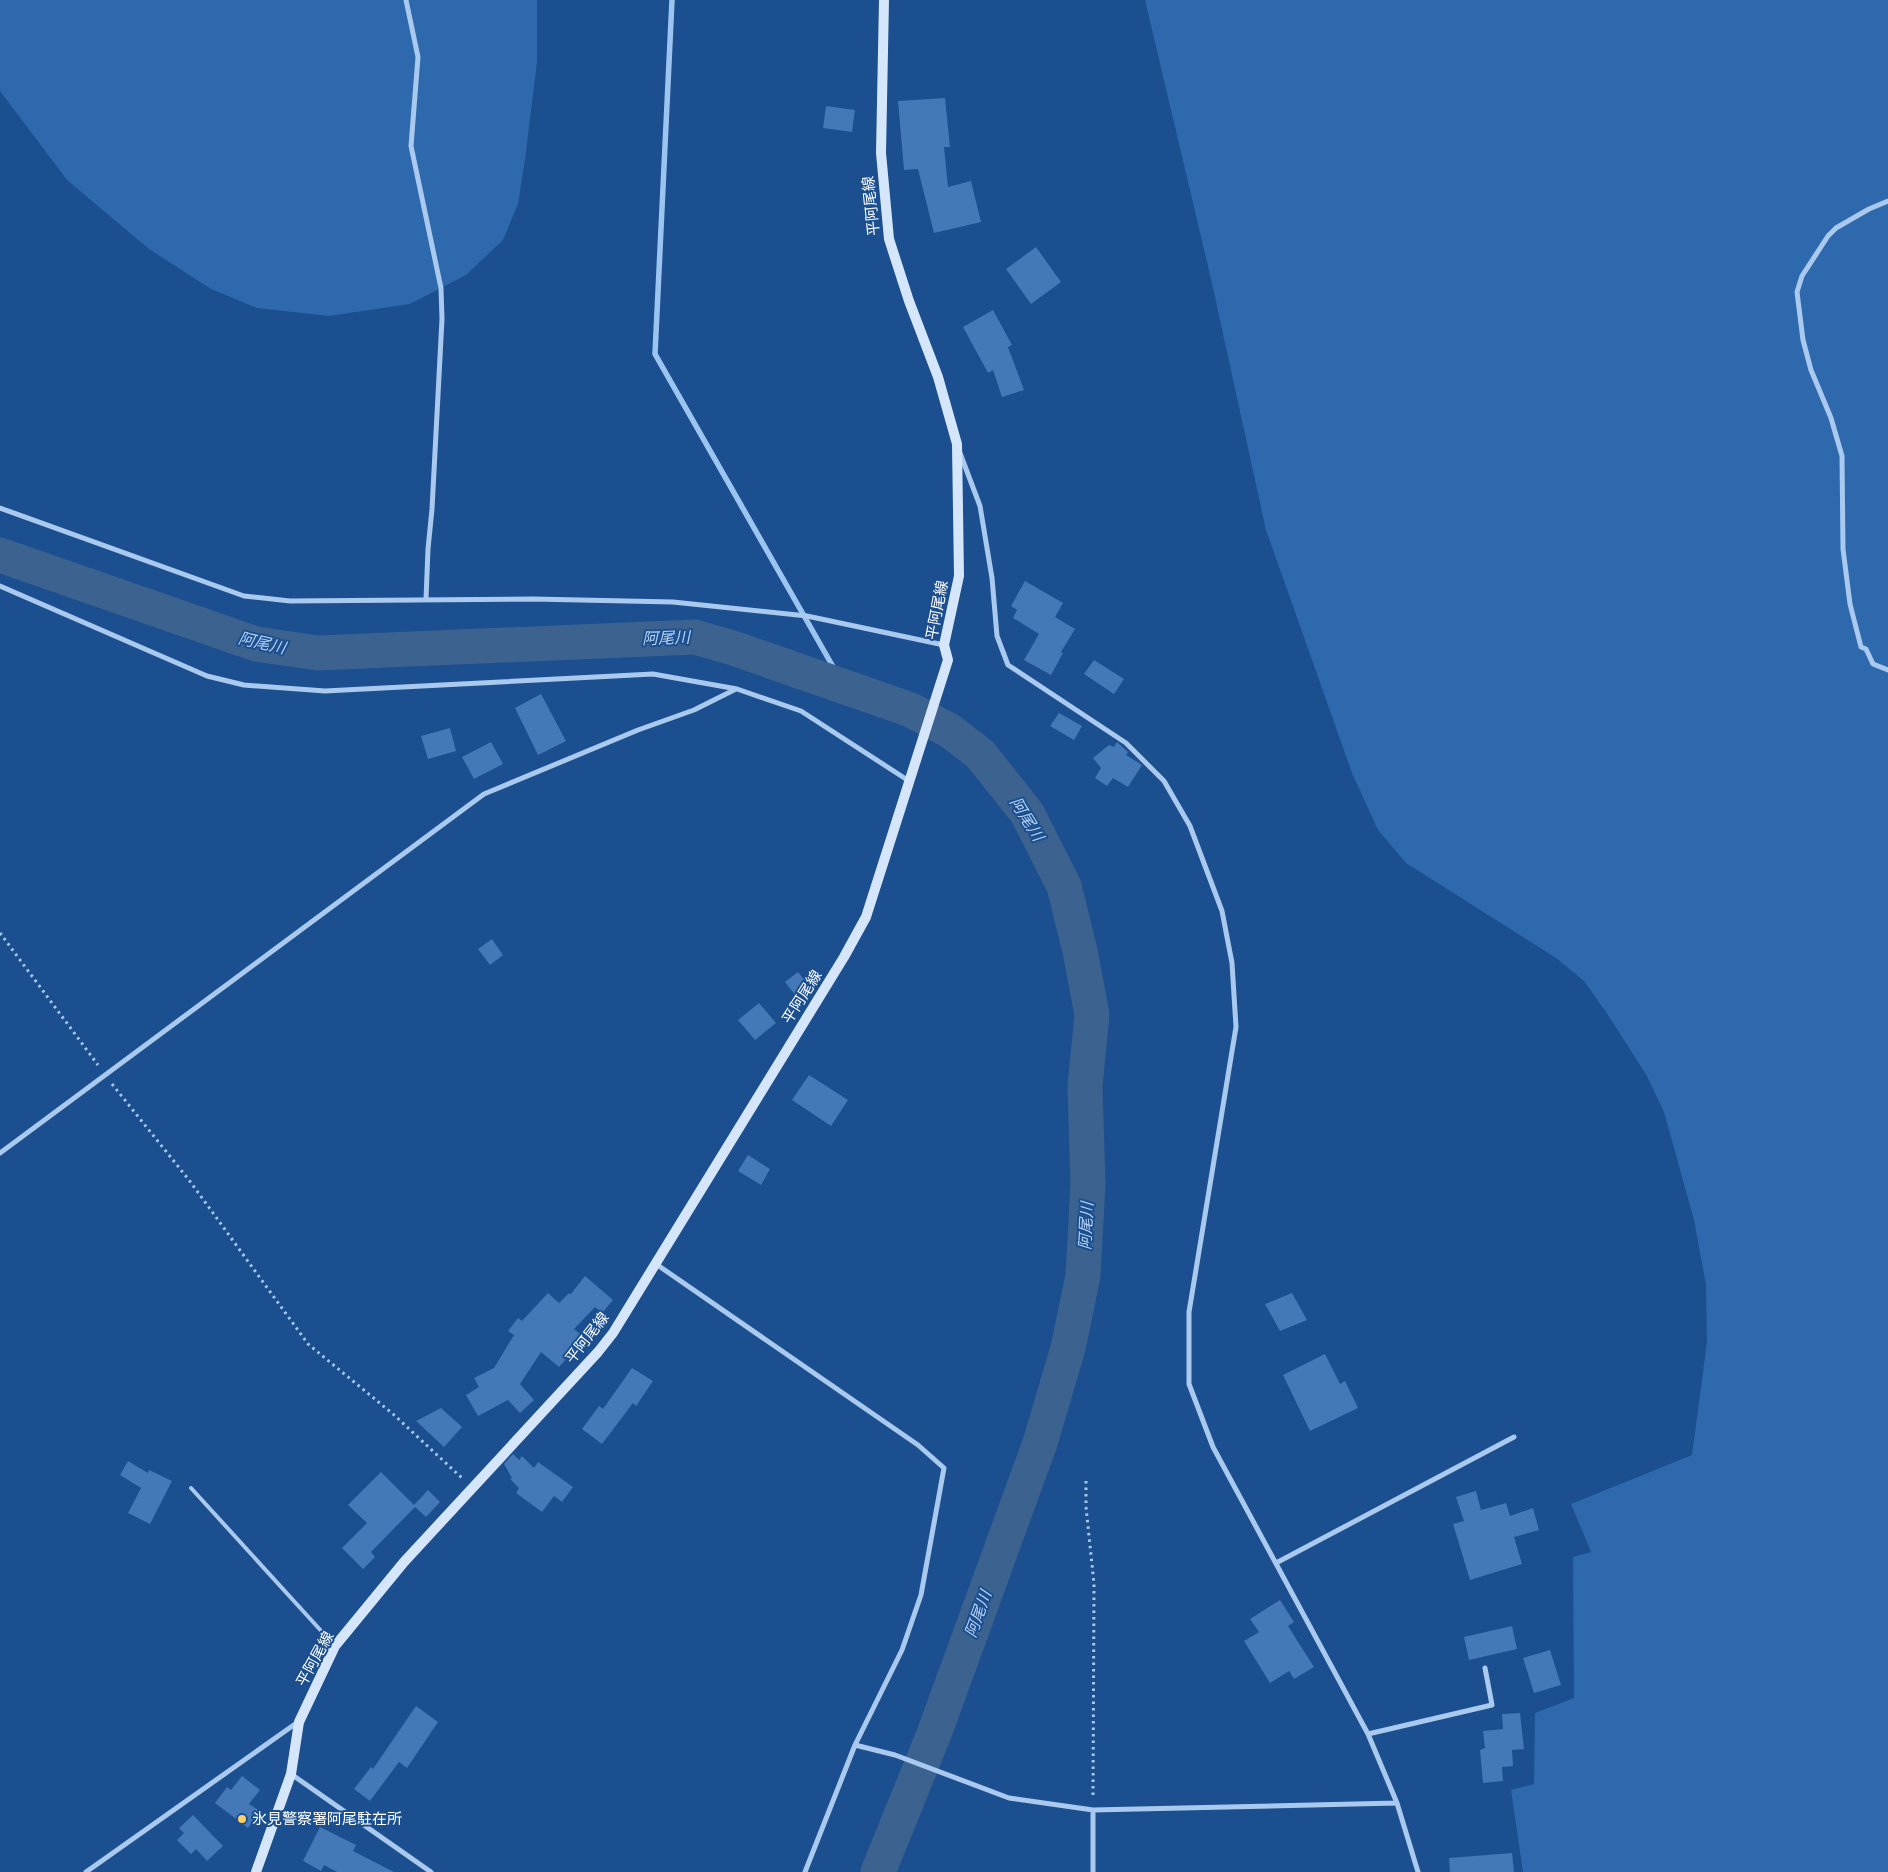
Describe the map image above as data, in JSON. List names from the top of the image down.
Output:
{
  "streets": {
    "main road": ["平阿尾線"]
  },
  "water": ["阿尾川"],
  "places": ["氷見警察署阿尾駐在所"]
}
